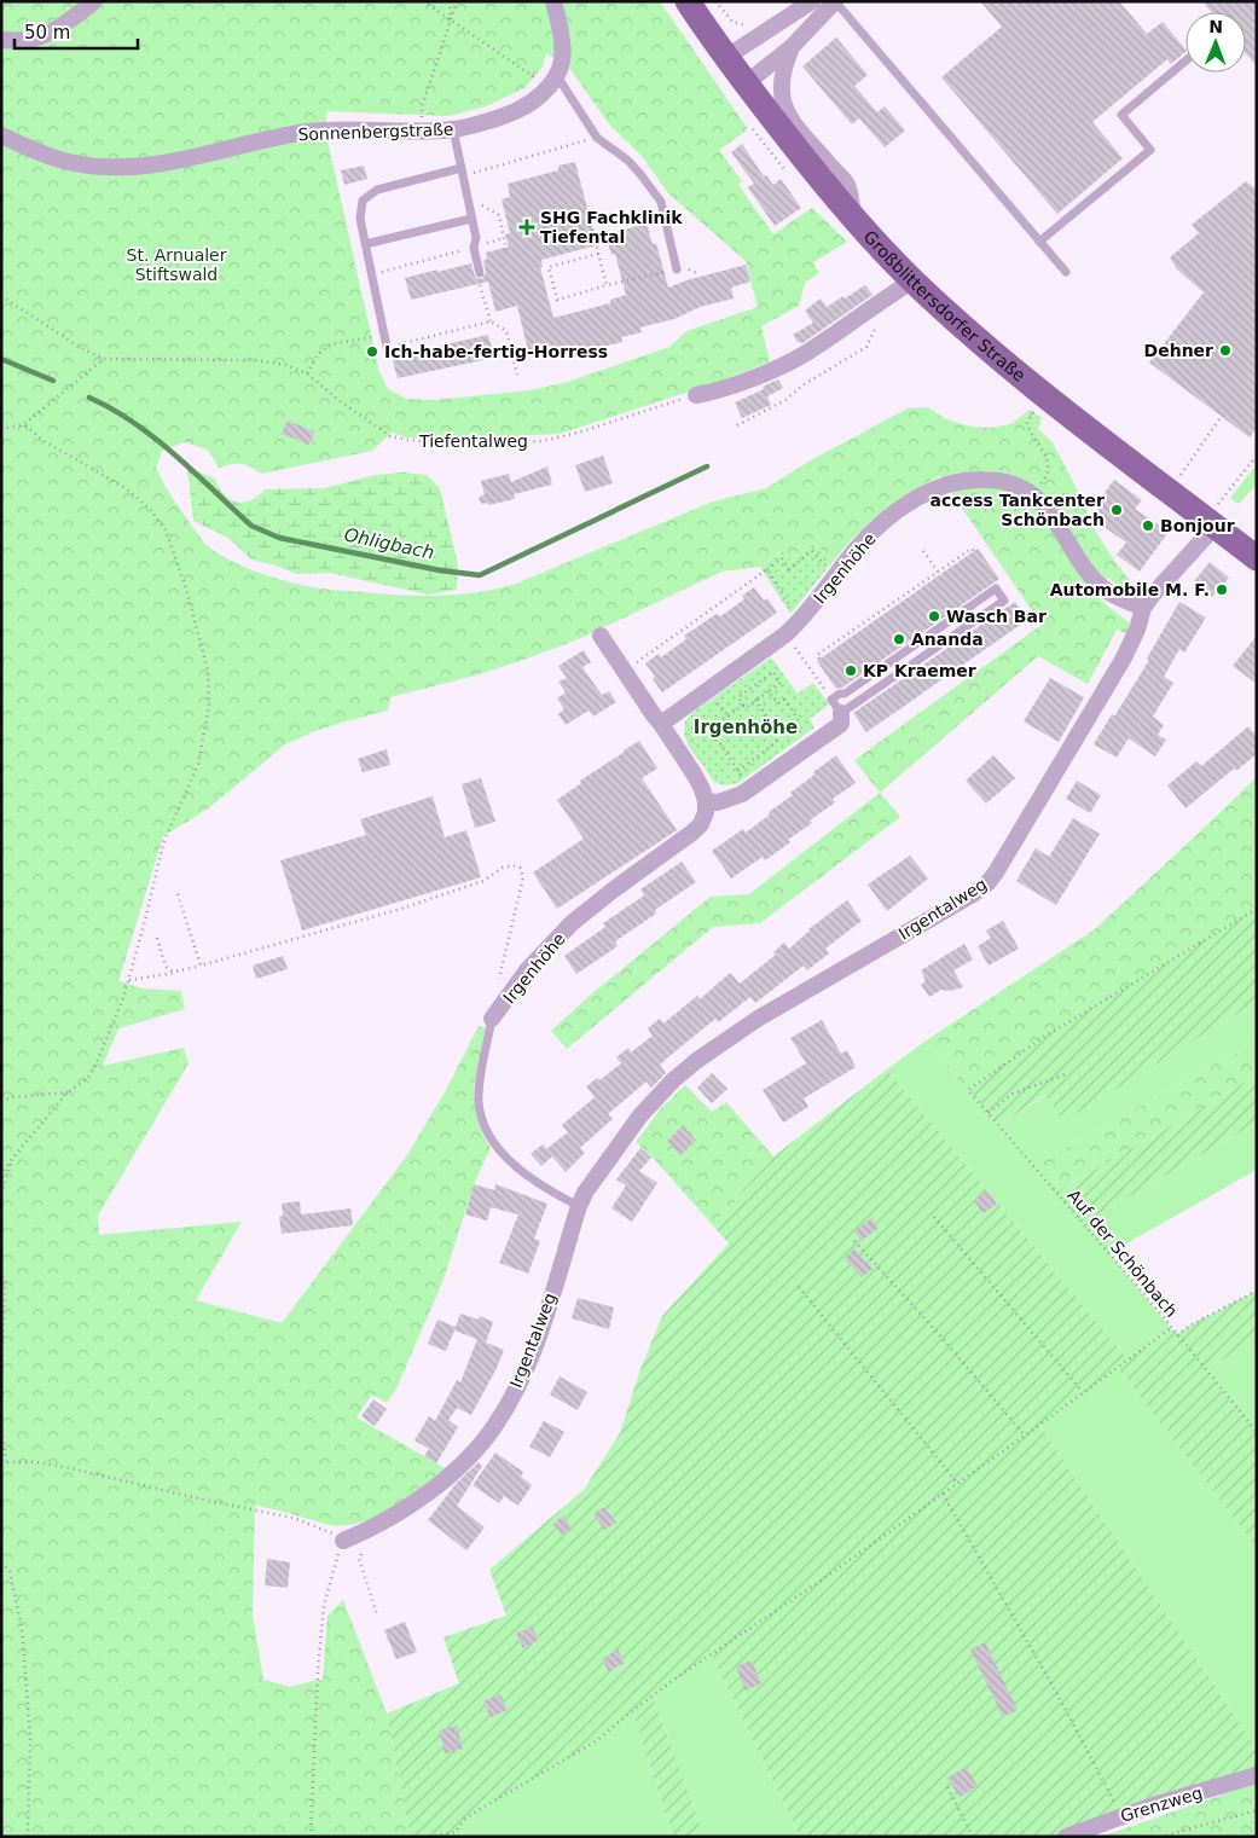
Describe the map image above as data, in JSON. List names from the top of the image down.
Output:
{
  "streets": {
    "main road": ["Großblittersdorfer Straße"],
    "street": [
      "Sonnenbergstraße",
      "Irgenhöhe",
      "Irgentalweg",
      "Grenzweg"
    ],
    "path": ["Tiefentalweg", "Auf der Schönbach"]
  },
  "crossings": [
    ["Großblittersdorfer Straße", "Irgentalweg"],
    ["Irgenhöhe", "Irgentalweg"]
  ],
  "districts": ["Irgenhöhe"],
  "water": ["Ohligbach"],
  "parks": ["St. Arnualer Stiftswald"],
  "places": {
    "health": ["SHG Fachklinik Tiefental"],
    "other": [
      "Dehner",
      "Ich-habe-fertig-Horress",
      "access Tankcenter Schönbach",
      "Bonjour",
      "Automobile M. F.",
      "Wasch Bar",
      "Ananda",
      "KP Kraemer"
    ]
  },
  "scale_bar": "50 m",
  "north": "top"
}
